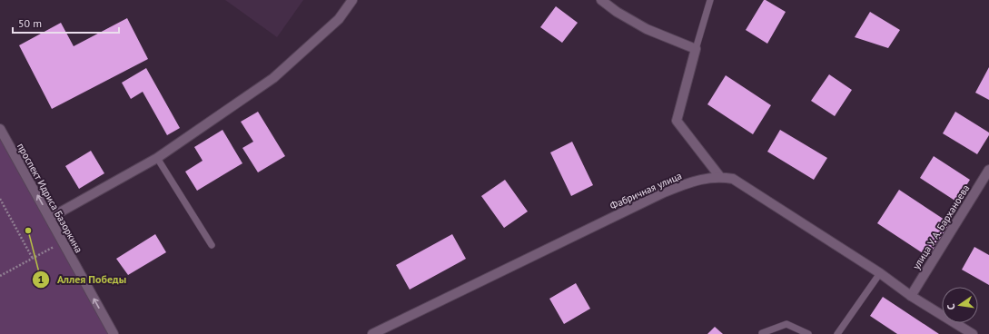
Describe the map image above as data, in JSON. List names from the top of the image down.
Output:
{
  "streets": {
    "street": ["Фабричная улица", "проспект Идриса Базоркина", "улица У. А. Барханоева"]
  },
  "crossings": [
    ["Фабричная улица", "улица У. А. Барханоева"]
  ],
  "one_way": ["проспект Идриса Базоркина"],
  "places": ["Аллея Победы"],
  "scale_bar": "50 m",
  "north": "left"
}
